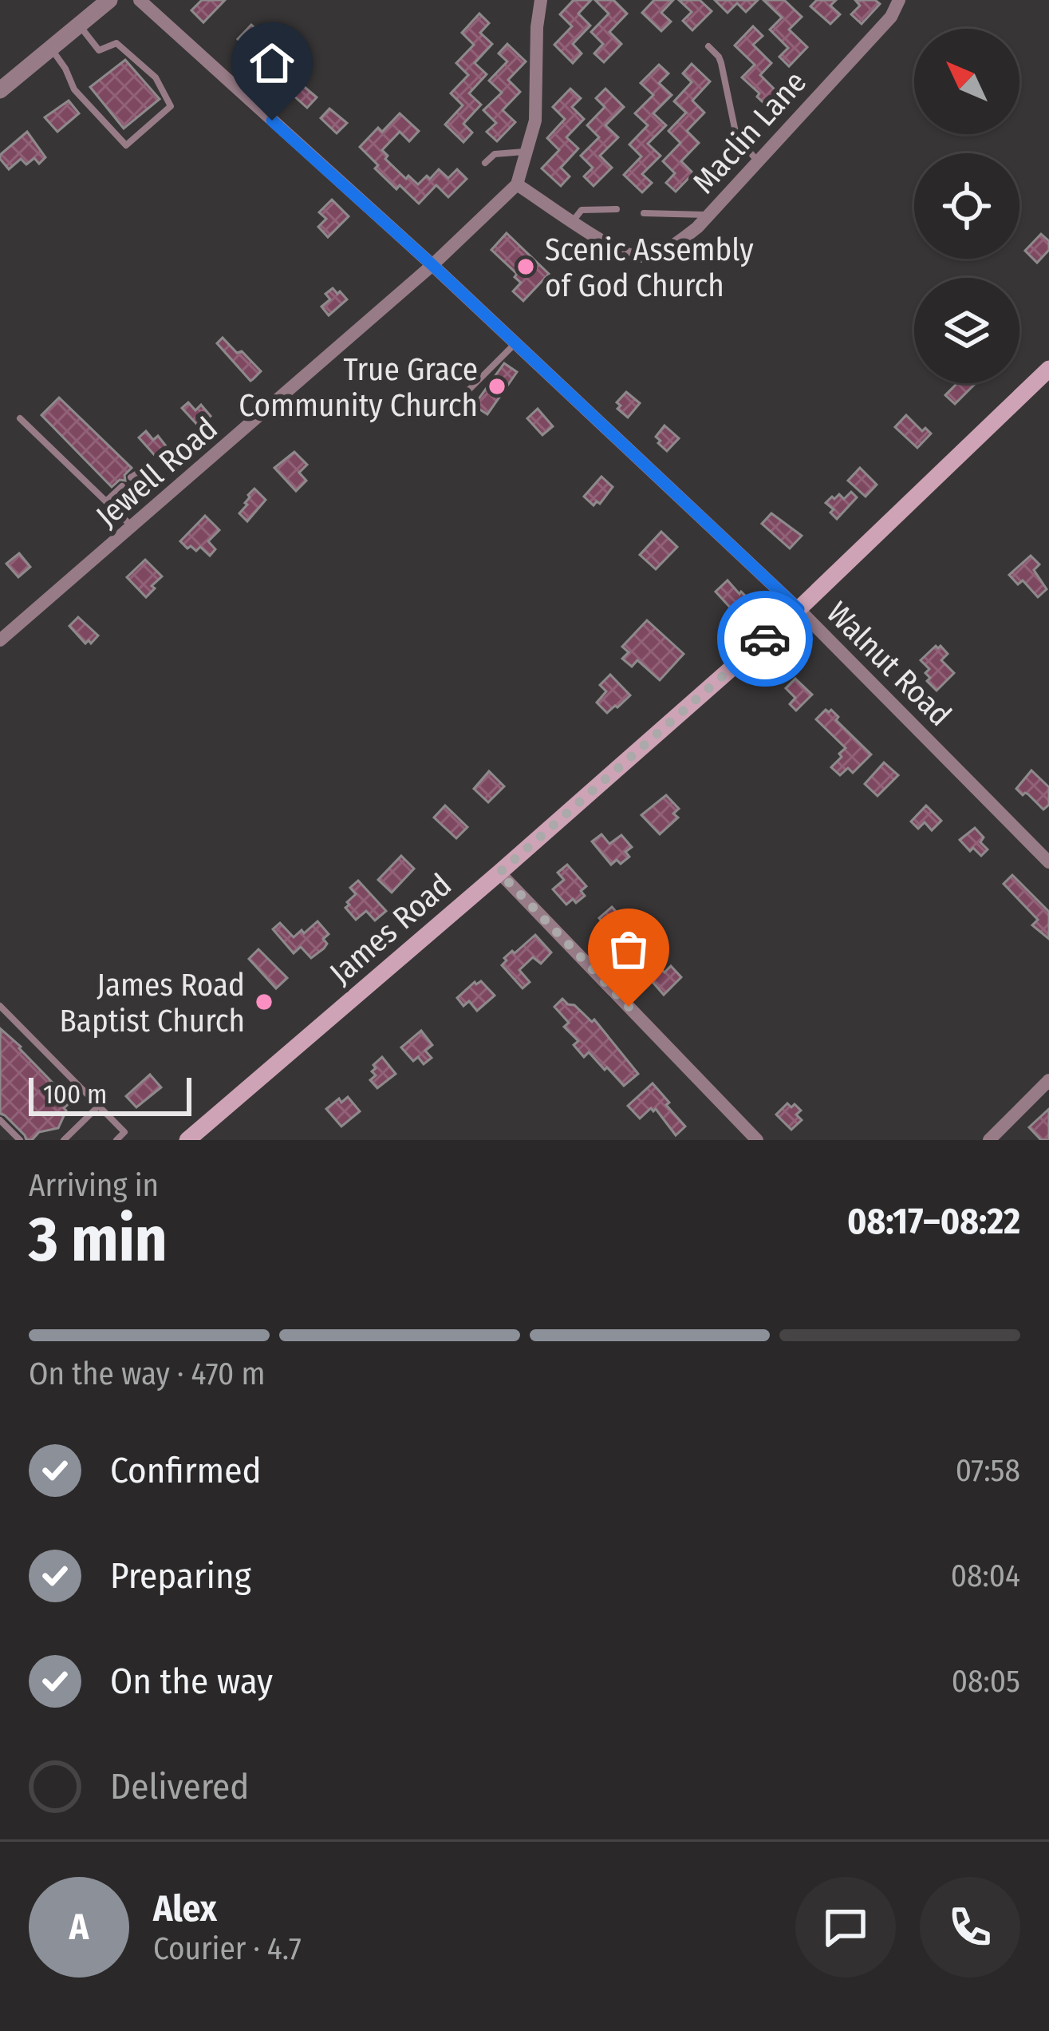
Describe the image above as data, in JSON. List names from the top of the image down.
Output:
{
  "streets": {
    "main road": ["James Road"],
    "street": ["Maclin Lane", "Jewell Road", "Walnut Road"]
  },
  "crossings": [
    ["Maclin Lane", "Jewell Road"],
    ["Jewell Road", "Walnut Road"],
    ["Walnut Road", "James Road"]
  ],
  "places": ["Scenic Assembly of God Church", "True Grace Community Church", "James Road Baptist Church"],
  "scale_bar": "100 m",
  "north": "top left",
  "page": {
    "scale": "100 m",
    "heading": ["3 min", "Arriving in", "08:17–08:22"],
    "panel": ["Alex", "Courier · 4.7"],
    "bar": "On the way · 470 m",
    "list": [
      ["Confirmed", "07:58"],
      ["Preparing", "08:04"],
      ["On the way", "08:05"],
      "Delivered"
    ],
    "round": "A"
  }
}
